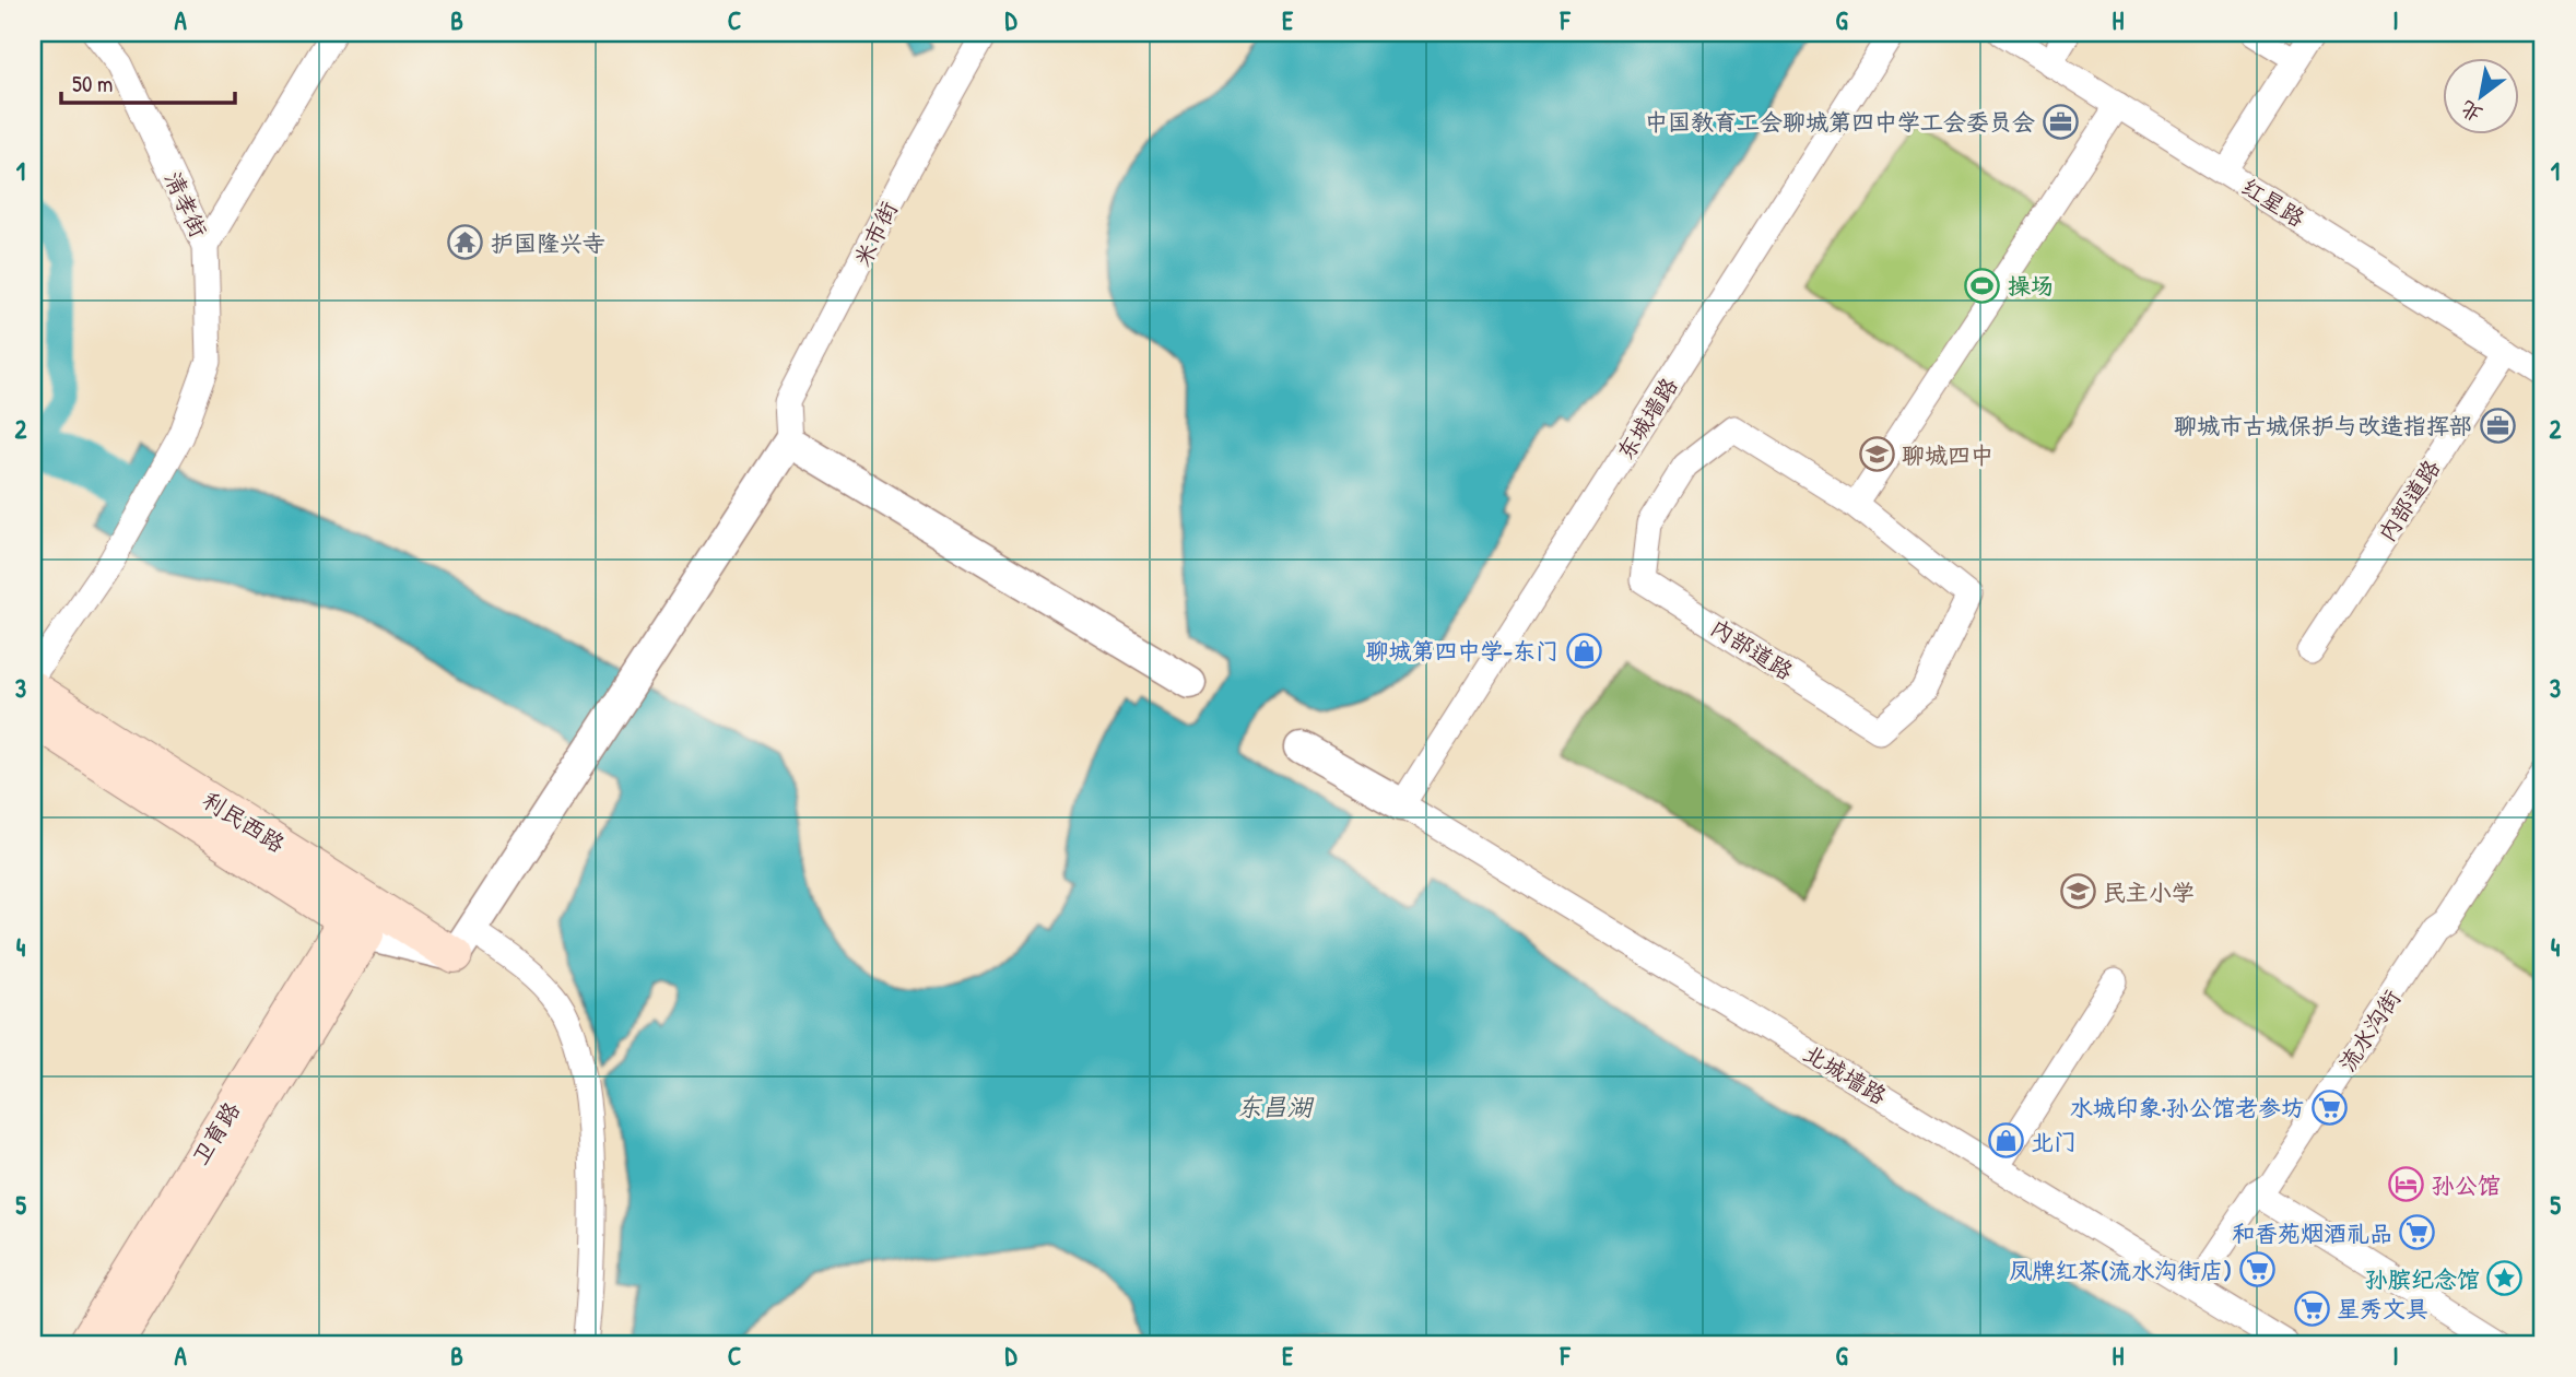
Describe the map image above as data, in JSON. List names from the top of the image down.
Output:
{
  "streets": {
    "main road": ["利民西路", "卫育路"],
    "street": [
      "红星路",
      "清孝街",
      "米市街",
      "东城墙路",
      "内部道路",
      "流水沟街",
      "北城墙路"
    ]
  },
  "crossings": [
    ["红星路", "内部道路"],
    ["东城墙路", "北城墙路"],
    ["利民西路", "卫育路"],
    ["流水沟街", "北城墙路"]
  ],
  "water": ["东昌湖"],
  "places": {
    "office": ["中国教育工会聊城第四中学工会委员会", "聊城市古城保护与改造指挥部"],
    "temple": ["护国隆兴寺"],
    "sports": ["操场"],
    "school or university": ["聊城四中", "民主小学"],
    "shop": ["聊城第四中学-东门", "北门"],
    "supermarket": [
      "水城印象·孙公馆老参坊",
      "和香苑烟酒礼品",
      "凤牌红茶(流水沟街店)",
      "星秀文具"
    ],
    "hotel": ["孙公馆"],
    "place": ["孙膑纪念馆"]
  },
  "scale_bar": "50 m",
  "north": "bottom left",
  "grid": {
    "columns": [
      "A",
      "B",
      "C",
      "D",
      "E",
      "F",
      "G",
      "H",
      "I"
    ],
    "rows": [
      "1",
      "2",
      "3",
      "4",
      "5"
    ]
  }
}
